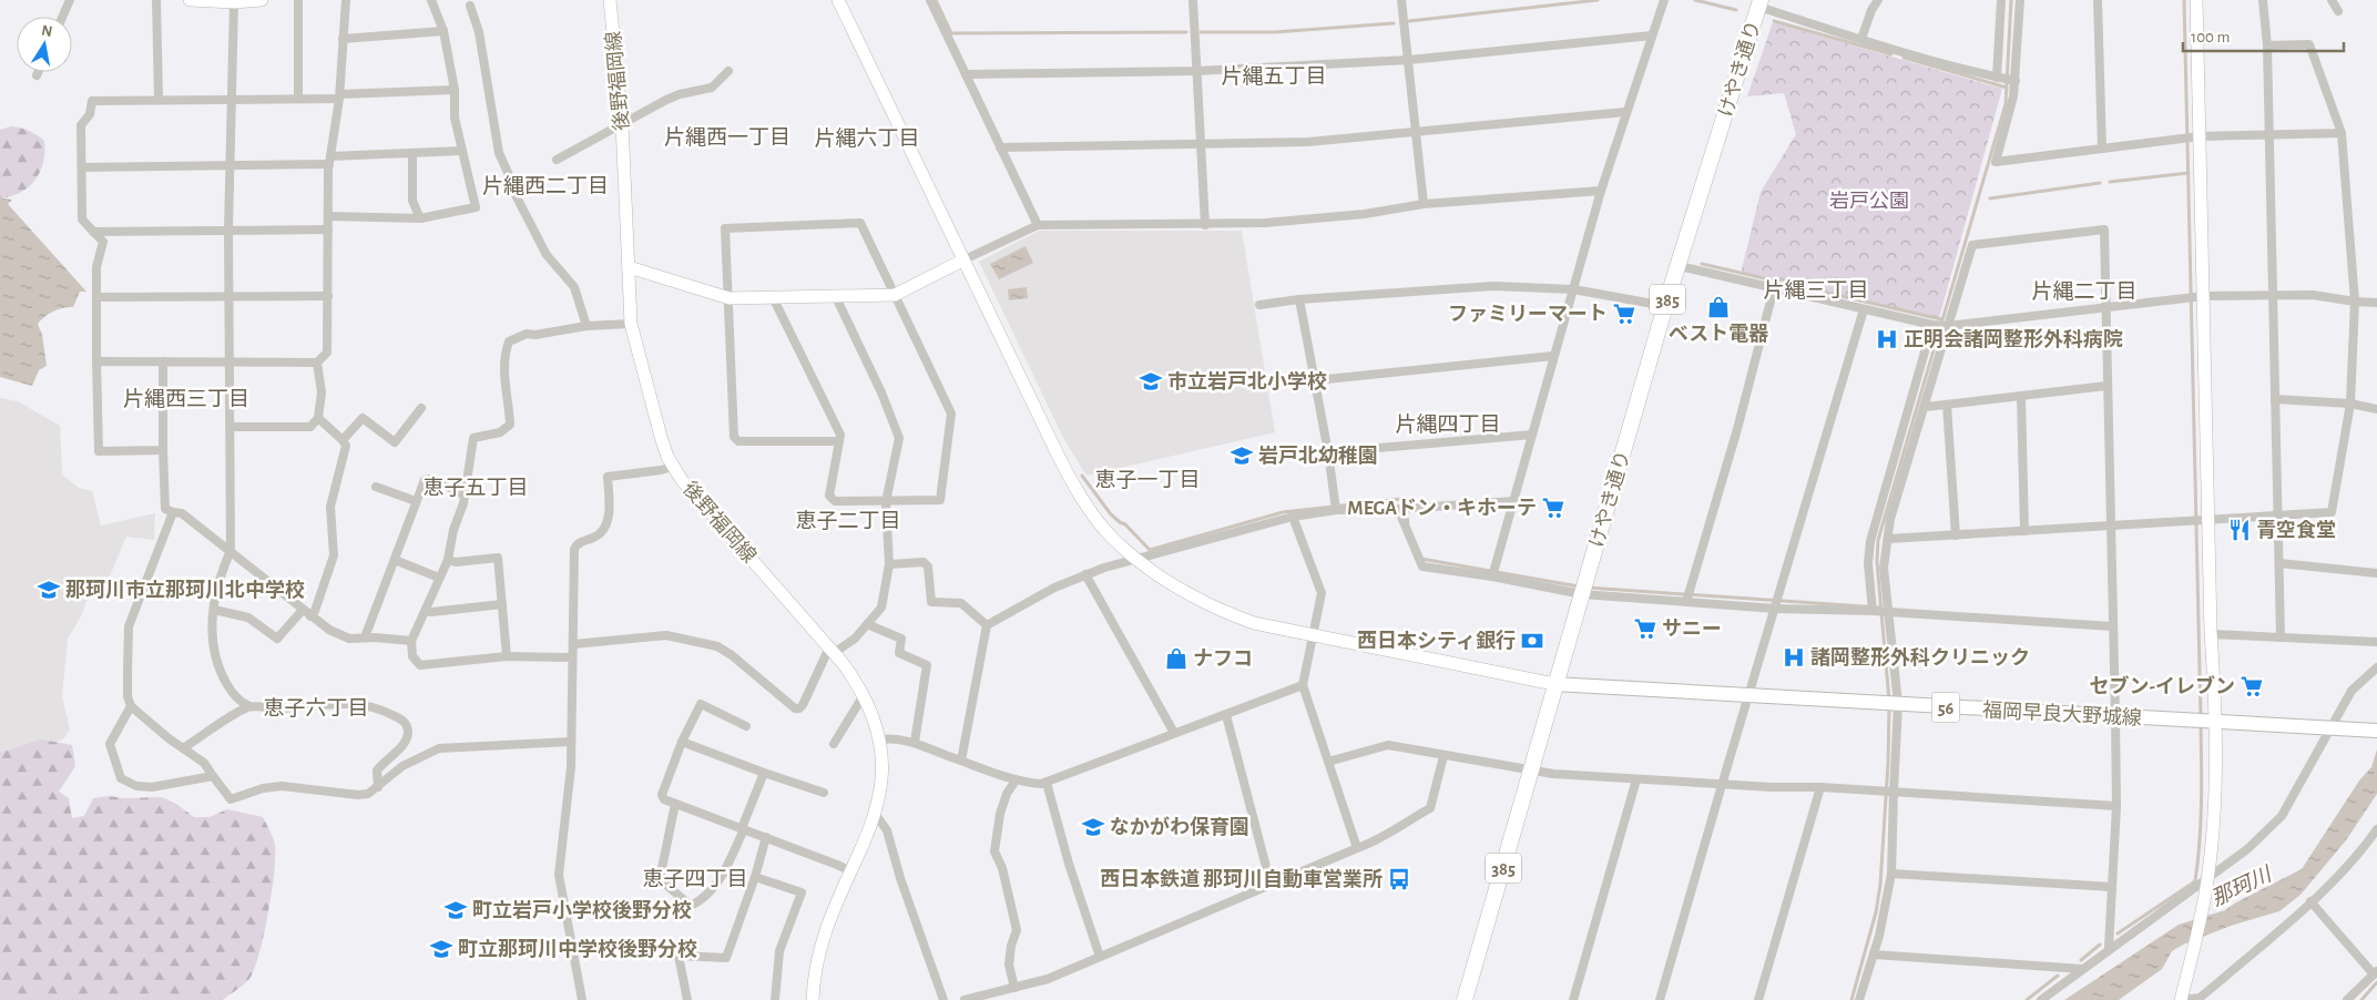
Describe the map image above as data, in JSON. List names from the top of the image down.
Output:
{
  "streets": {
    "highway": ["けやき通り", "385"],
    "main road": ["56", "福岡早良大野城線"],
    "street": ["後野福岡線"]
  },
  "crossings": [
    ["けやき通り", "福岡早良大野城線"],
    ["56", "福岡早良大野城線"]
  ],
  "districts": [
    "片縄五丁目",
    "片縄西一丁目",
    "片縄六丁目",
    "片縄西二丁目",
    "片縄三丁目",
    "片縄二丁目",
    "片縄西三丁目",
    "片縄四丁目",
    "恵子一丁目",
    "恵子五丁目",
    "恵子二丁目",
    "恵子六丁目",
    "恵子四丁目"
  ],
  "water": ["那珂川"],
  "parks": ["岩戸公園"],
  "places": {
    "shop": ["ベスト電器", "ナフコ"],
    "supermarket": [
      "ファミリーマート",
      "MEGAドン・キホーテ",
      "サニー",
      "セブン-イレブン"
    ],
    "hospital": ["正明会諸岡整形外科病院", "諸岡整形外科クリニック"],
    "school or university": [
      "市立岩戸北小学校",
      "岩戸北幼稚園",
      "那珂川市立那珂川北中学校",
      "なかがわ保育園",
      "町立岩戸小学校後野分校",
      "町立那珂川中学校後野分校"
    ],
    "restaurant": ["青空食堂"],
    "bank": ["西日本シティ銀行"],
    "bus stop": ["西日本鉄道 那珂川自動車営業所"]
  },
  "scale_bar": "100 m",
  "north": "top"
}
